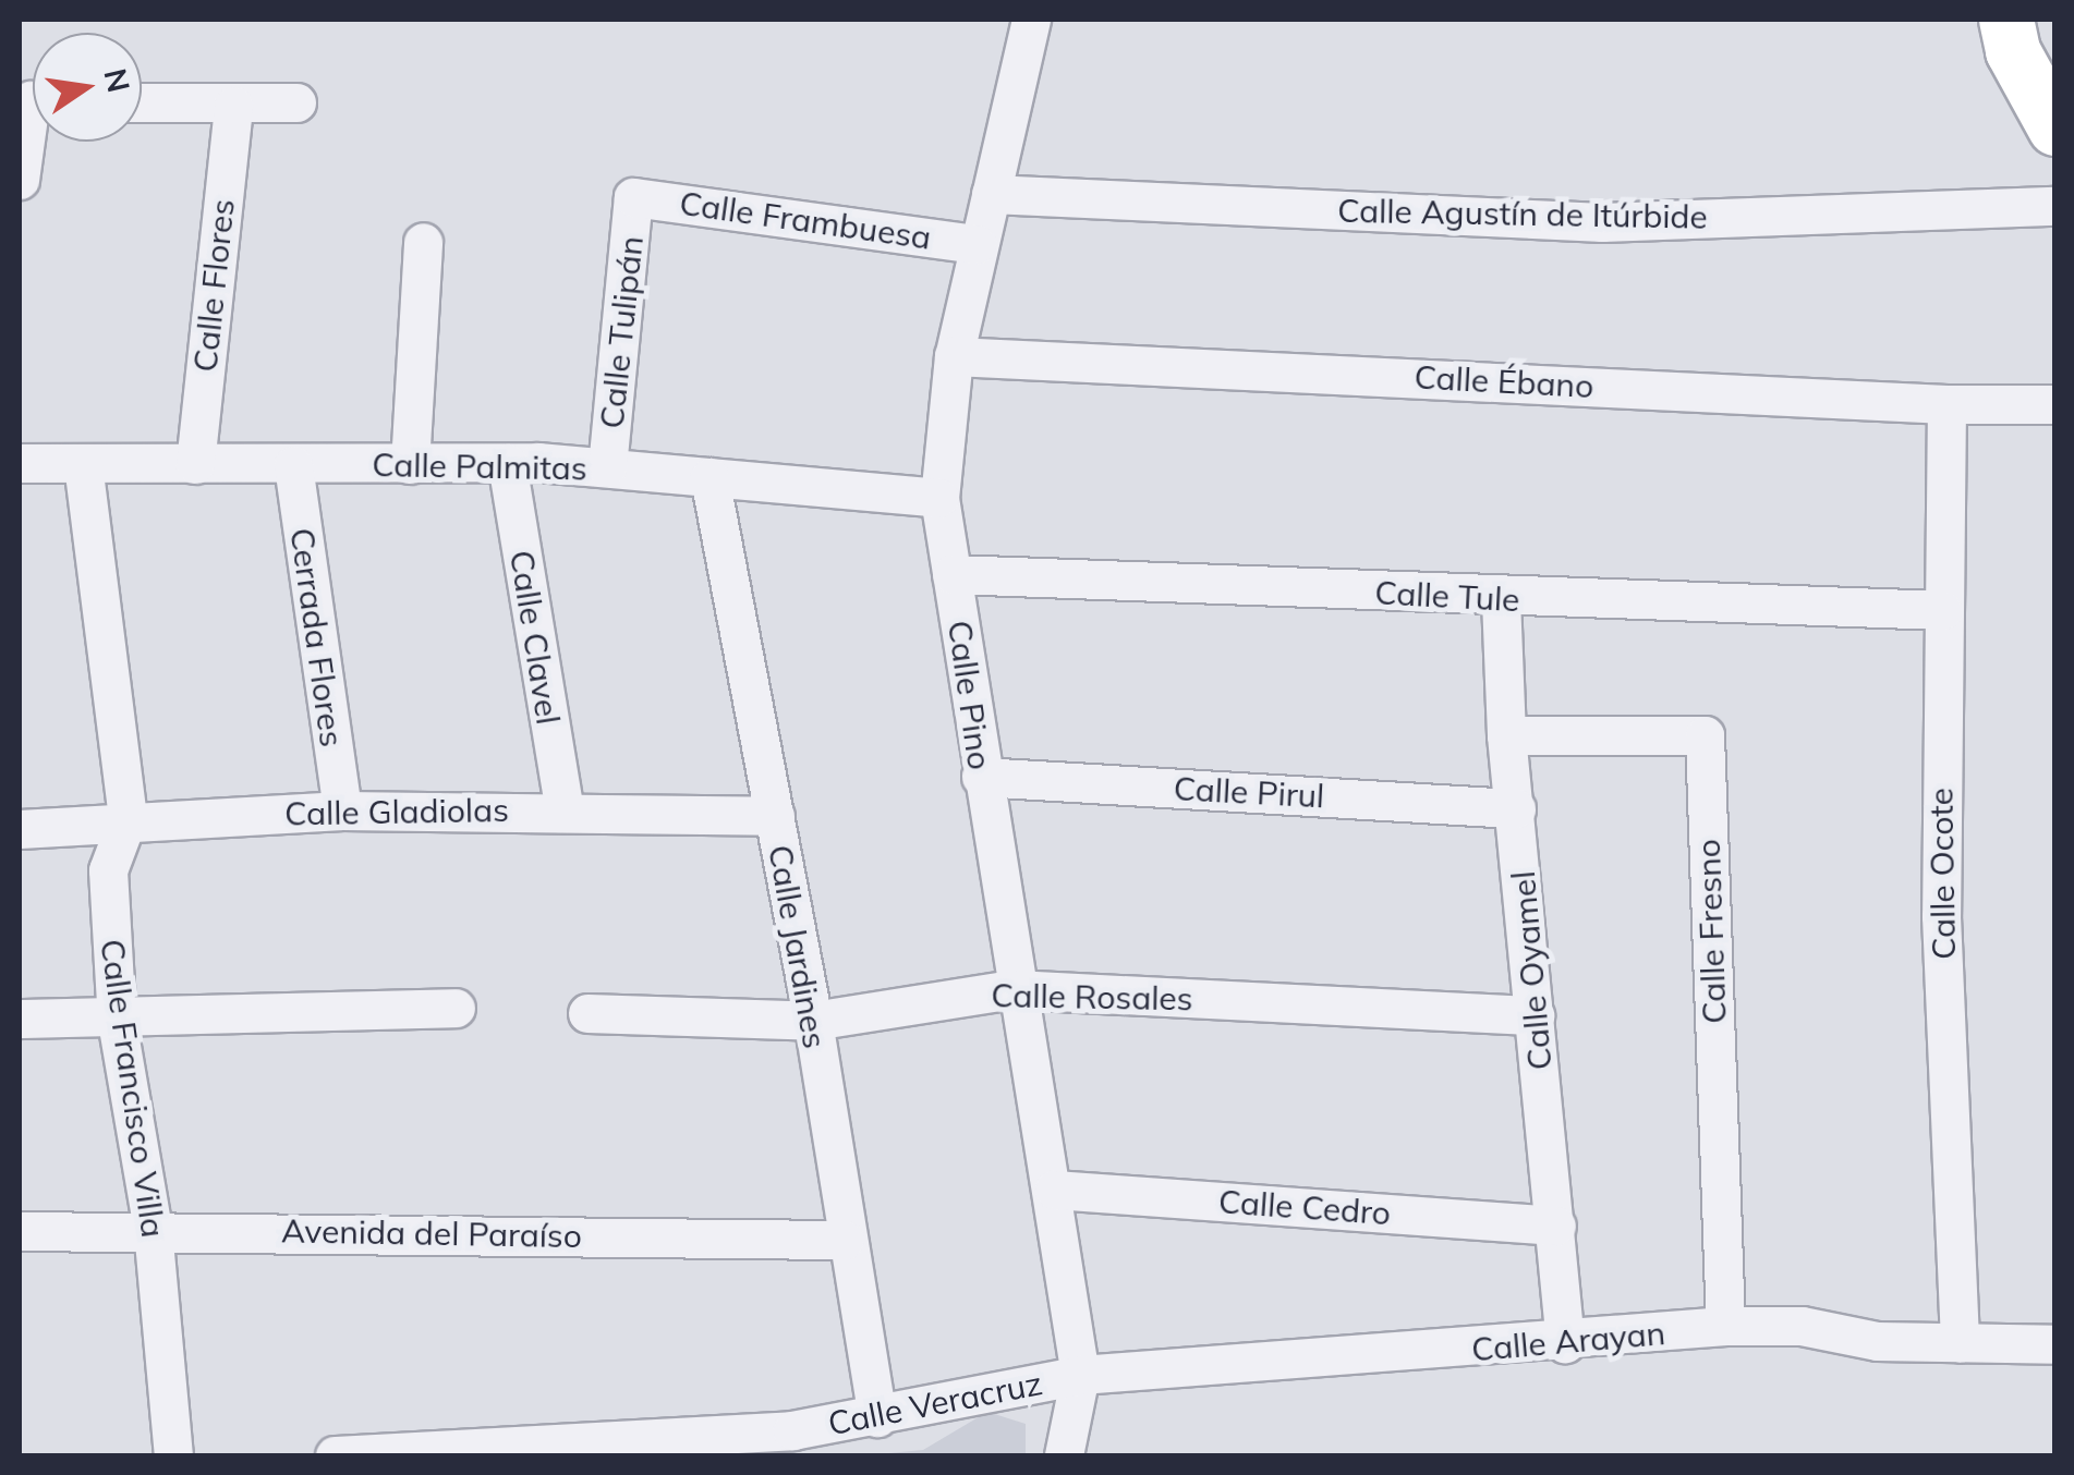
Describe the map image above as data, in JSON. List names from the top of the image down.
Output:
{
  "streets": {
    "street": [
      "Calle Agustín de Itúrbide",
      "Calle Frambuesa",
      "Calle Flores",
      "Calle Tulipán",
      "Calle Ébano",
      "Calle Palmitas",
      "Calle Tule",
      "Cerrada Flores",
      "Calle Clavel",
      "Calle Pino",
      "Calle Pirul",
      "Calle Gladiolas",
      "Calle Ocote",
      "Calle Fresno",
      "Calle Jardines",
      "Calle Oyamel",
      "Calle Rosales",
      "Calle Francisco Villa",
      "Calle Cedro",
      "Avenida del Paraíso",
      "Calle Arayan",
      "Calle Veracruz"
    ]
  },
  "crossings": [
    ["Calle Agustín de Itúrbide", "Calle Pino"],
    ["Calle Frambuesa", "Calle Tulipán"],
    ["Calle Frambuesa", "Calle Pino"],
    ["Calle Flores", "Calle Palmitas"],
    ["Calle Tulipán", "Calle Palmitas"],
    ["Calle Ébano", "Calle Pino"],
    ["Calle Ébano", "Calle Ocote"],
    ["Calle Palmitas", "Cerrada Flores"],
    ["Calle Palmitas", "Calle Clavel"],
    ["Calle Palmitas", "Calle Pino"],
    ["Calle Palmitas", "Calle Jardines"],
    ["Calle Palmitas", "Calle Francisco Villa"],
    ["Calle Tule", "Calle Pino"],
    ["Calle Tule", "Calle Ocote"],
    ["Calle Tule", "Calle Oyamel"],
    ["Cerrada Flores", "Calle Gladiolas"],
    ["Calle Clavel", "Calle Gladiolas"],
    ["Calle Pino", "Calle Pirul"],
    ["Calle Pino", "Calle Rosales"],
    ["Calle Pino", "Calle Cedro"],
    ["Calle Pino", "Calle Arayan"],
    ["Calle Pino", "Calle Veracruz"],
    ["Calle Pirul", "Calle Oyamel"],
    ["Calle Gladiolas", "Calle Jardines"],
    ["Calle Gladiolas", "Calle Francisco Villa"],
    ["Calle Ocote", "Calle Arayan"],
    ["Calle Fresno", "Calle Oyamel"],
    ["Calle Fresno", "Calle Arayan"],
    ["Calle Jardines", "Calle Rosales"],
    ["Calle Jardines", "Avenida del Paraíso"],
    ["Calle Jardines", "Calle Veracruz"],
    ["Calle Oyamel", "Calle Rosales"],
    ["Calle Oyamel", "Calle Cedro"],
    ["Calle Oyamel", "Calle Arayan"],
    ["Calle Francisco Villa", "Avenida del Paraíso"],
    ["Calle Arayan", "Calle Veracruz"]
  ],
  "north": "right"
}
